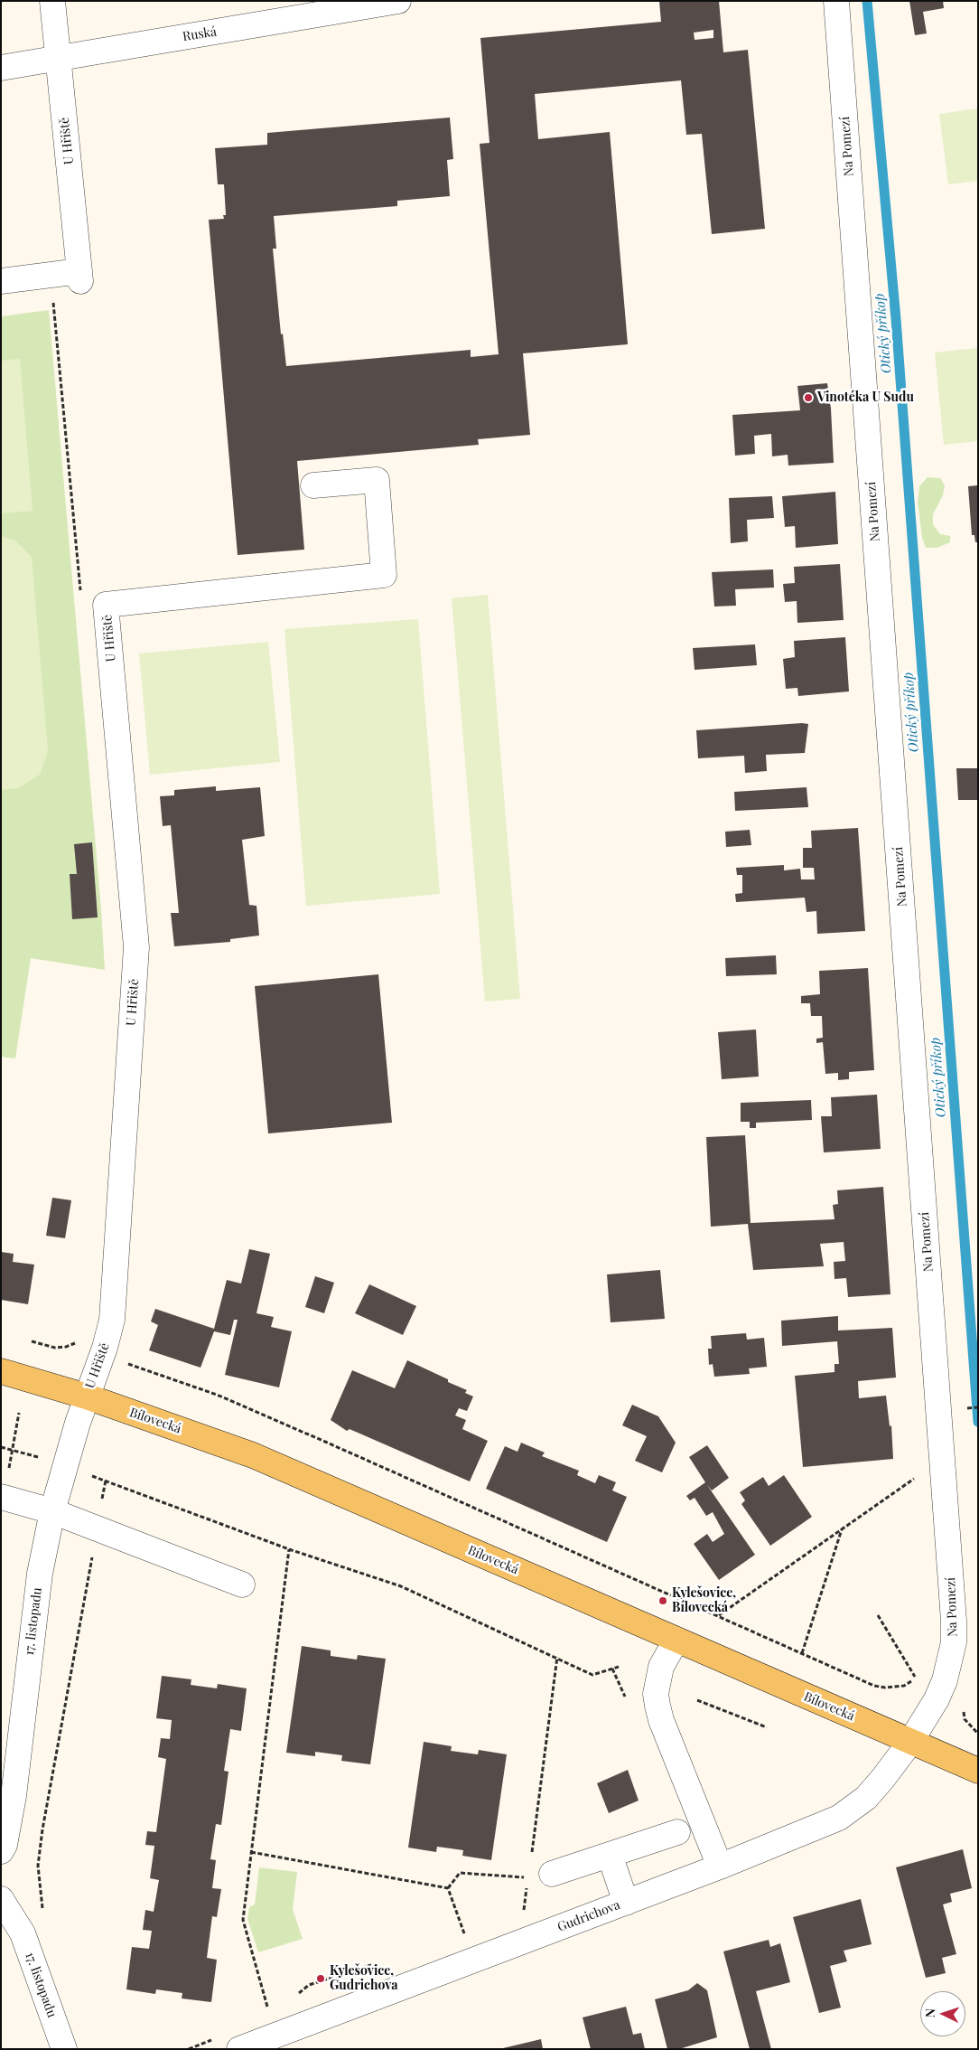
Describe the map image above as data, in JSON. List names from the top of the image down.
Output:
{
  "streets": {
    "main road": ["Bílovecká"],
    "street": [
      "Ruská",
      "U Hřiště",
      "Na Pomezí",
      "17. listopadu",
      "Gudrichova"
    ]
  },
  "crossings": [
    ["Ruská", "U Hřiště"],
    ["U Hřiště", "Bílovecká"],
    ["U Hřiště", "17. listopadu"],
    ["Na Pomezí", "Bílovecká"],
    ["Na Pomezí", "Gudrichova"],
    ["Bílovecká", "17. listopadu"],
    ["Bílovecká", "Gudrichova"]
  ],
  "water": ["Otický příkop"],
  "places": ["Vinotéka U Sudu", "Kylešovice, Bílovecká", "Kylešovice, Gudrichova"],
  "north": "left"
}
